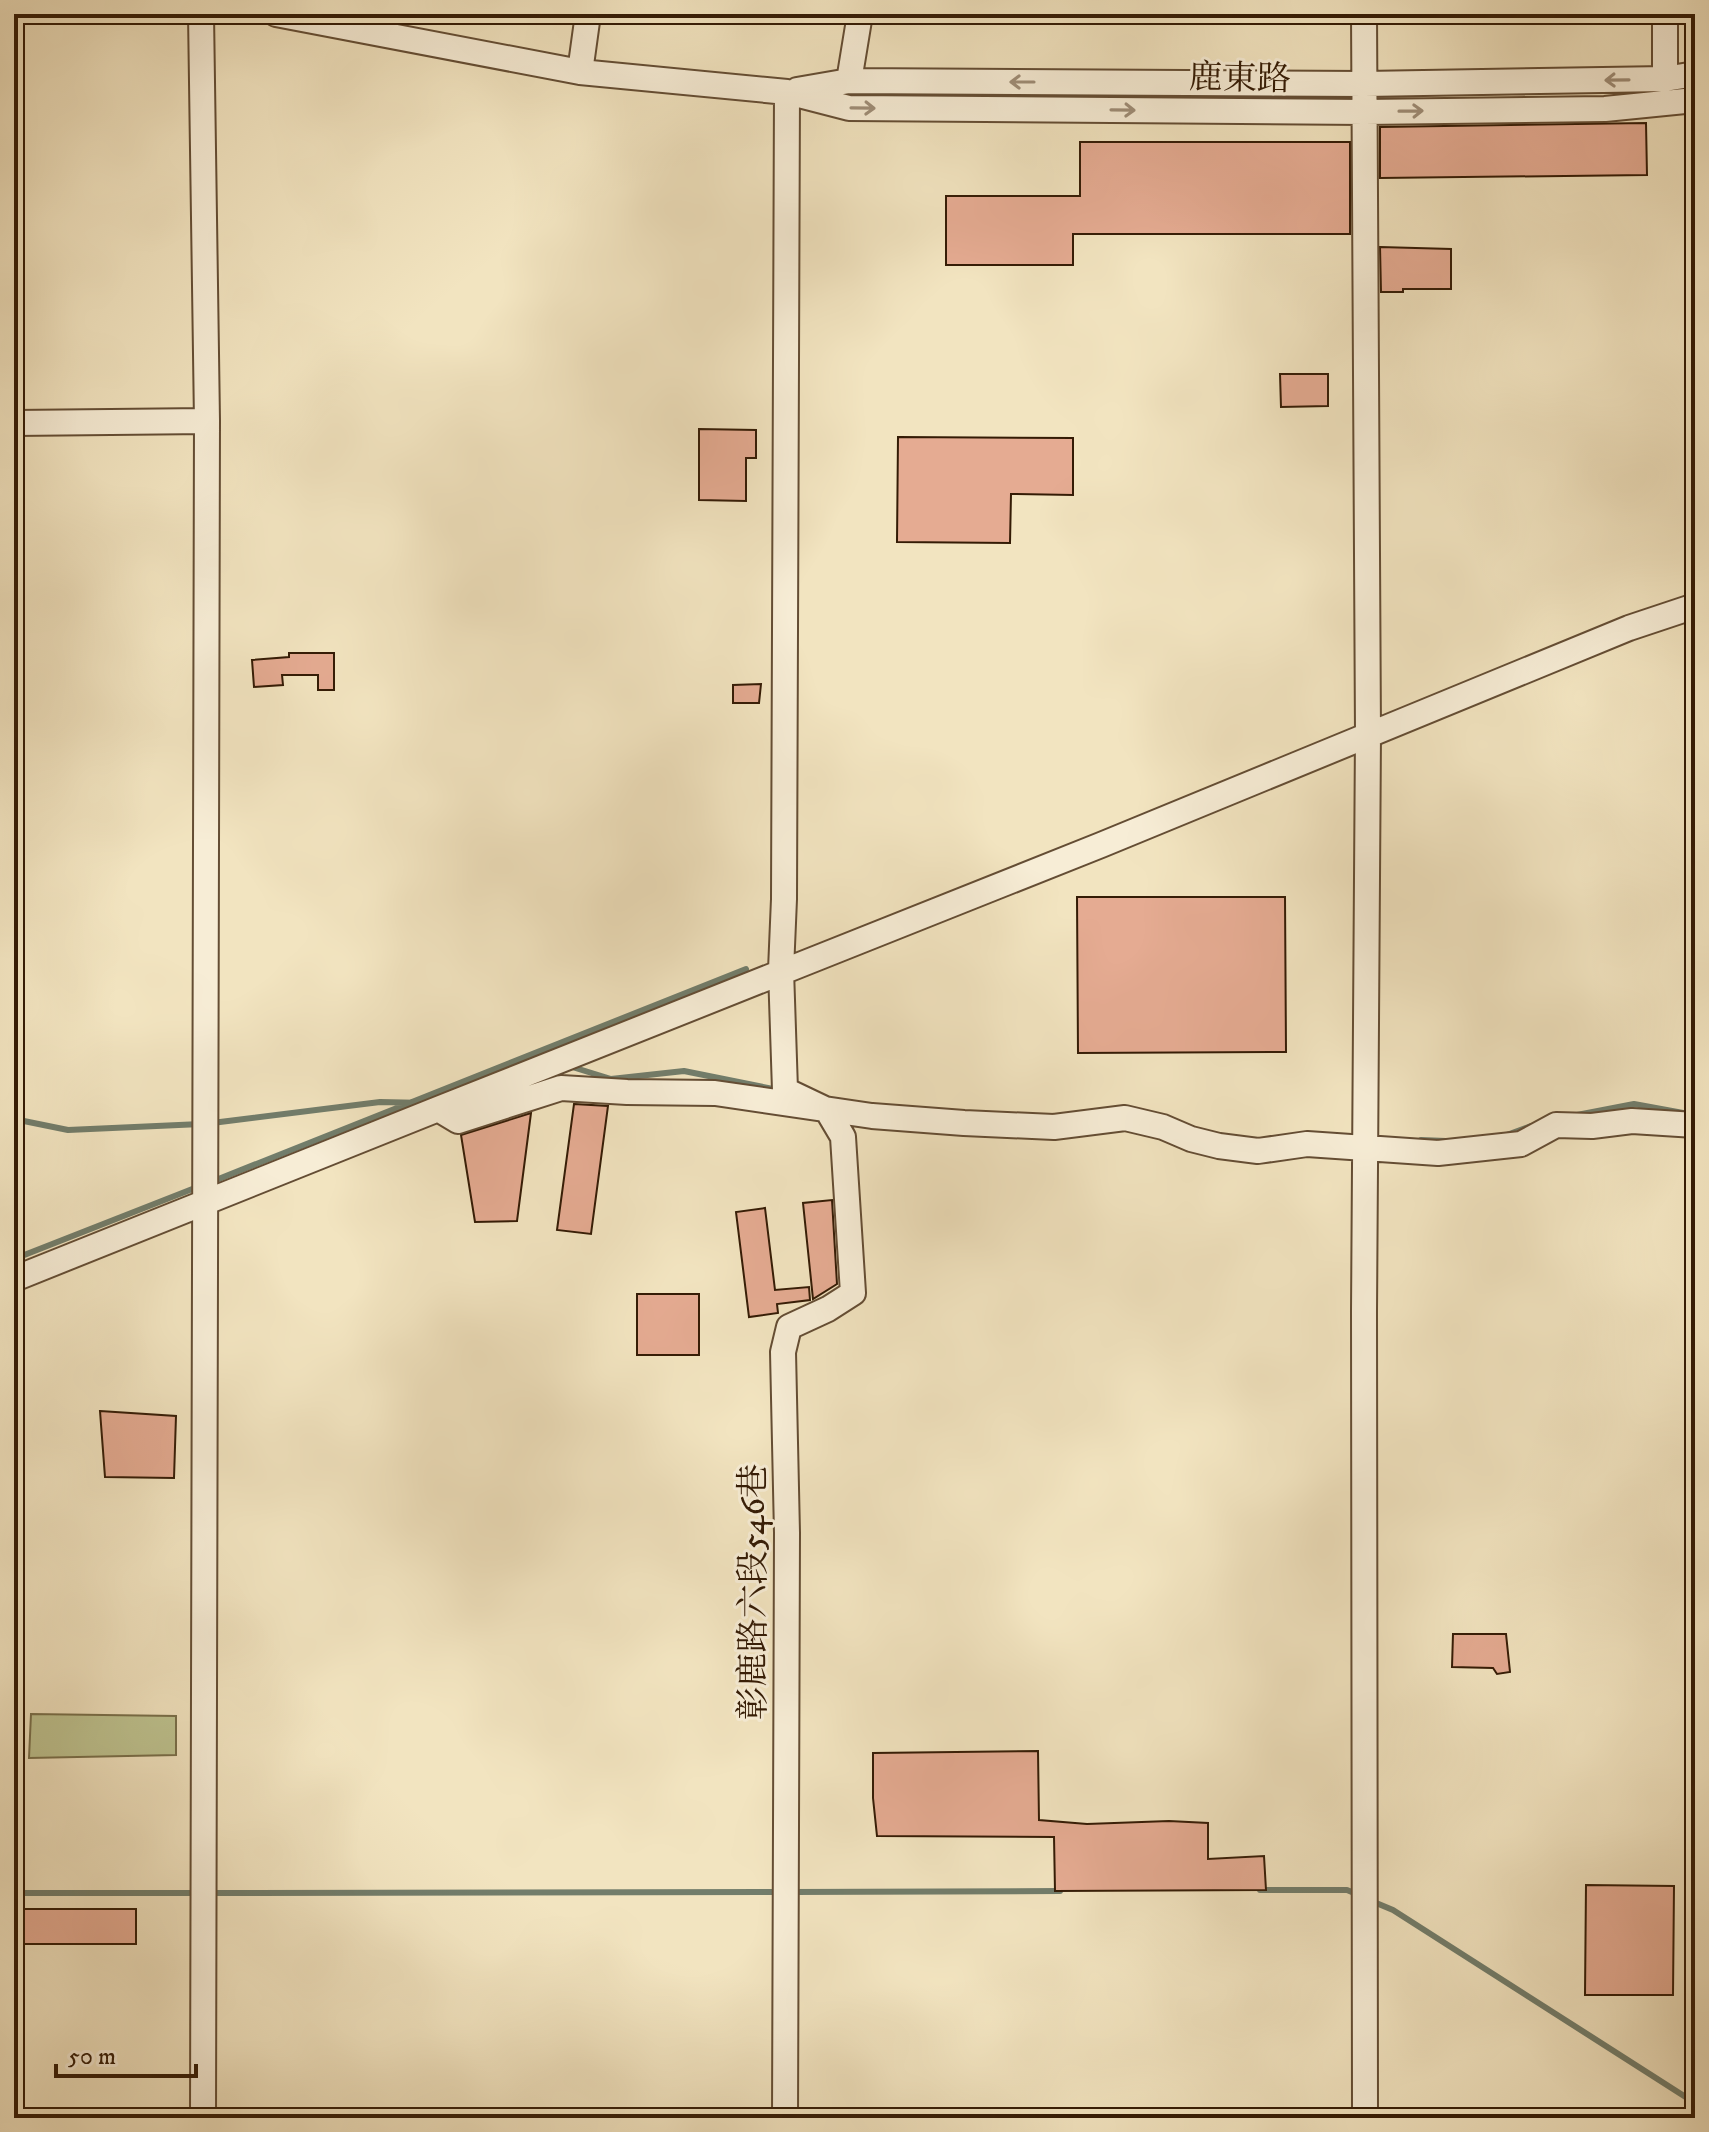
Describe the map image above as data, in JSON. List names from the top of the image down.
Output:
{
  "streets": {
    "street": ["鹿東路", "彰鹿路六段546巷"]
  },
  "scale_bar": "50 m"
}
